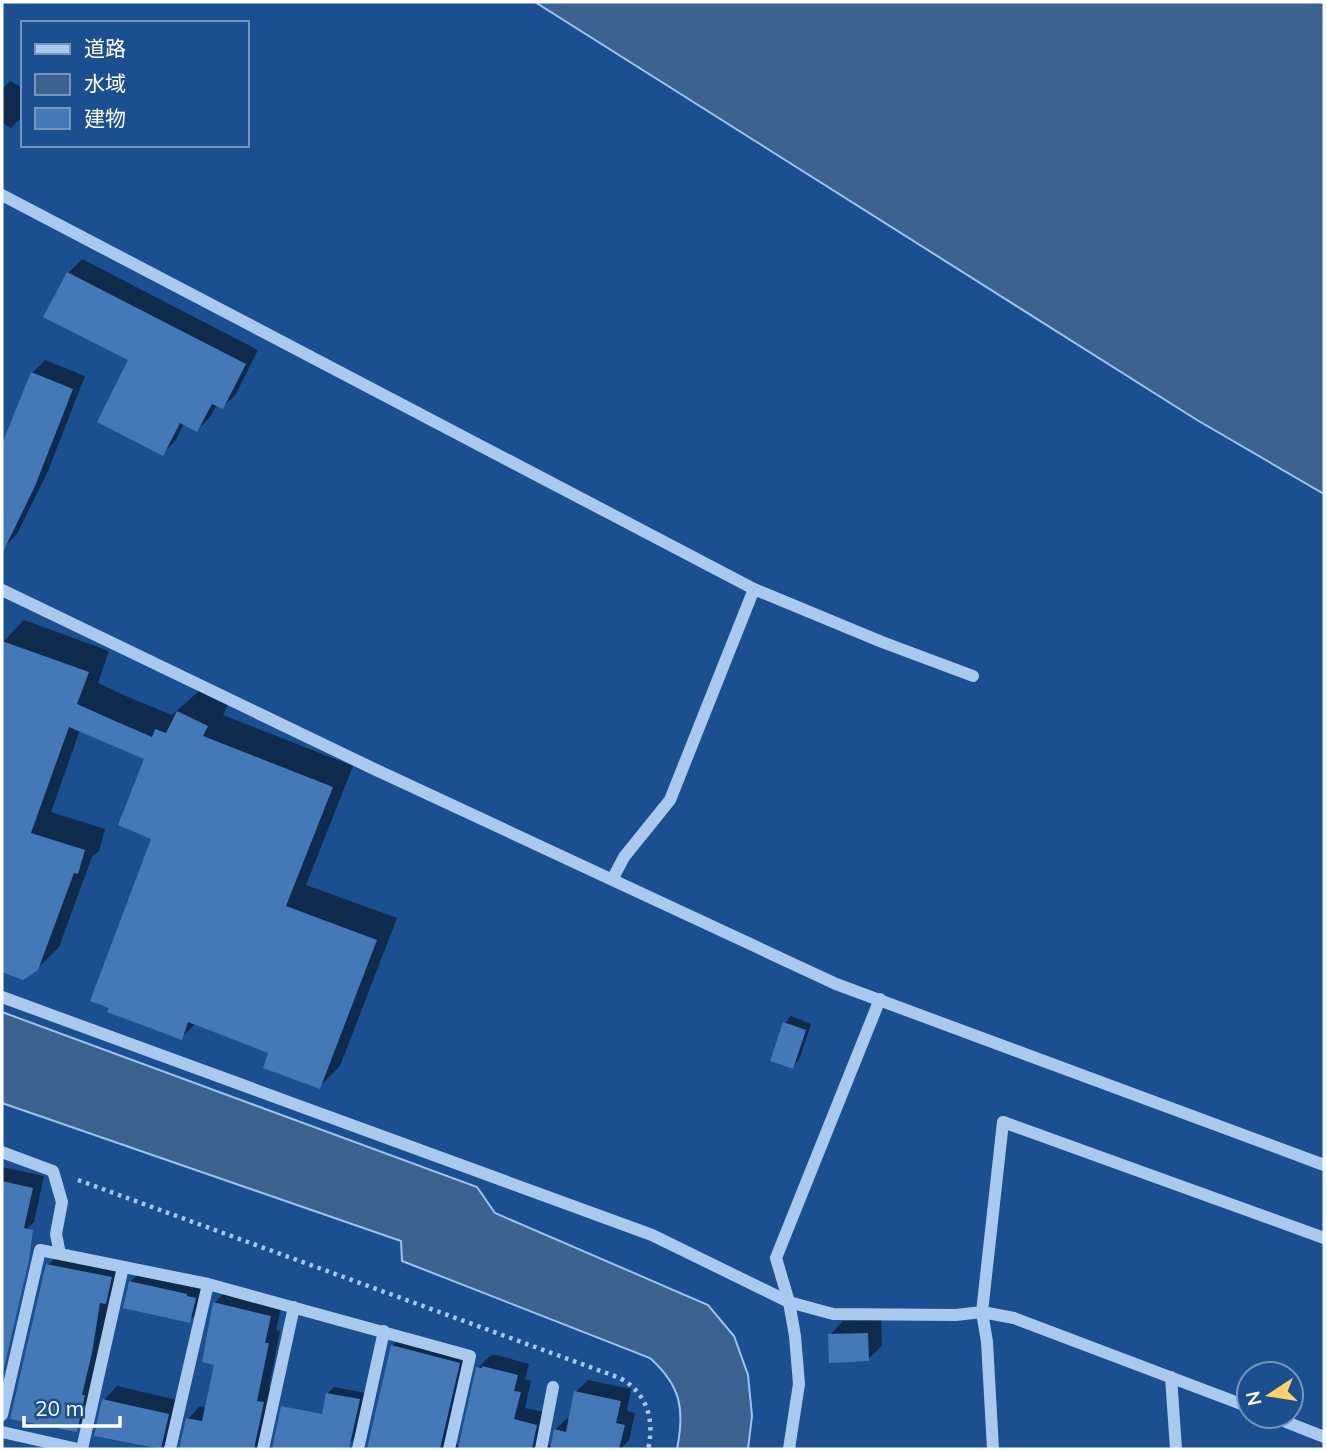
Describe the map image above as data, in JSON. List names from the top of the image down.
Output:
{
  "legend": ["道路", "水域", "建物"],
  "scale_bar": "20 m",
  "north": "left"
}
